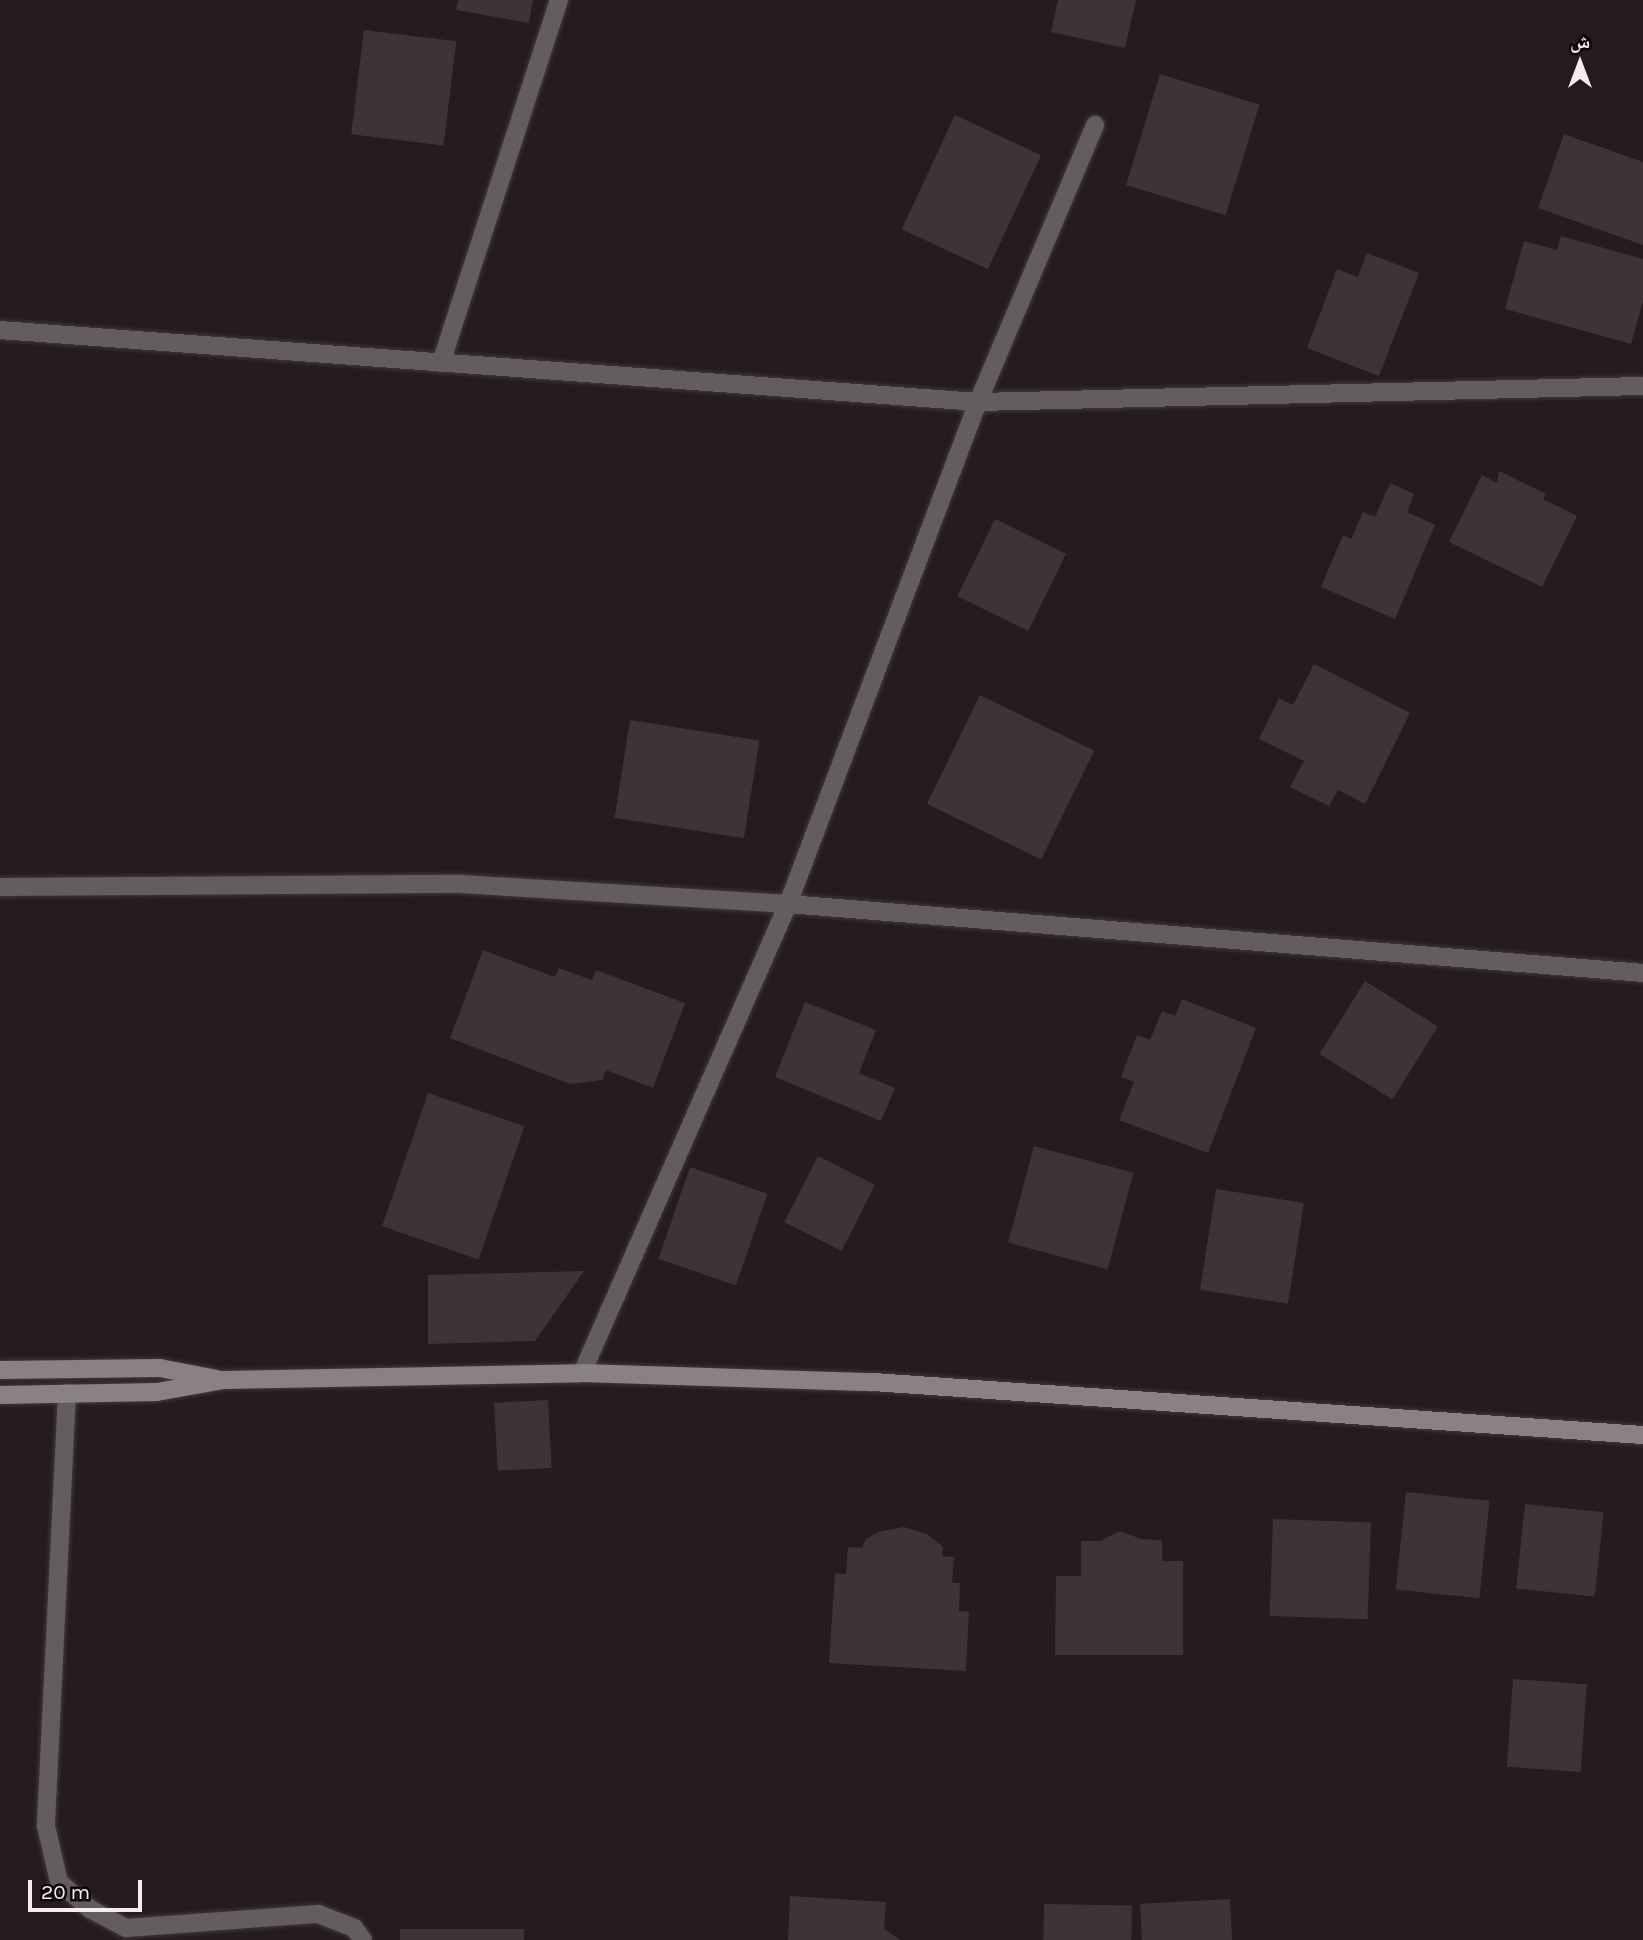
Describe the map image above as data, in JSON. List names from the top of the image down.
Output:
{
  "scale_bar": "20 m",
  "north": "top"
}
